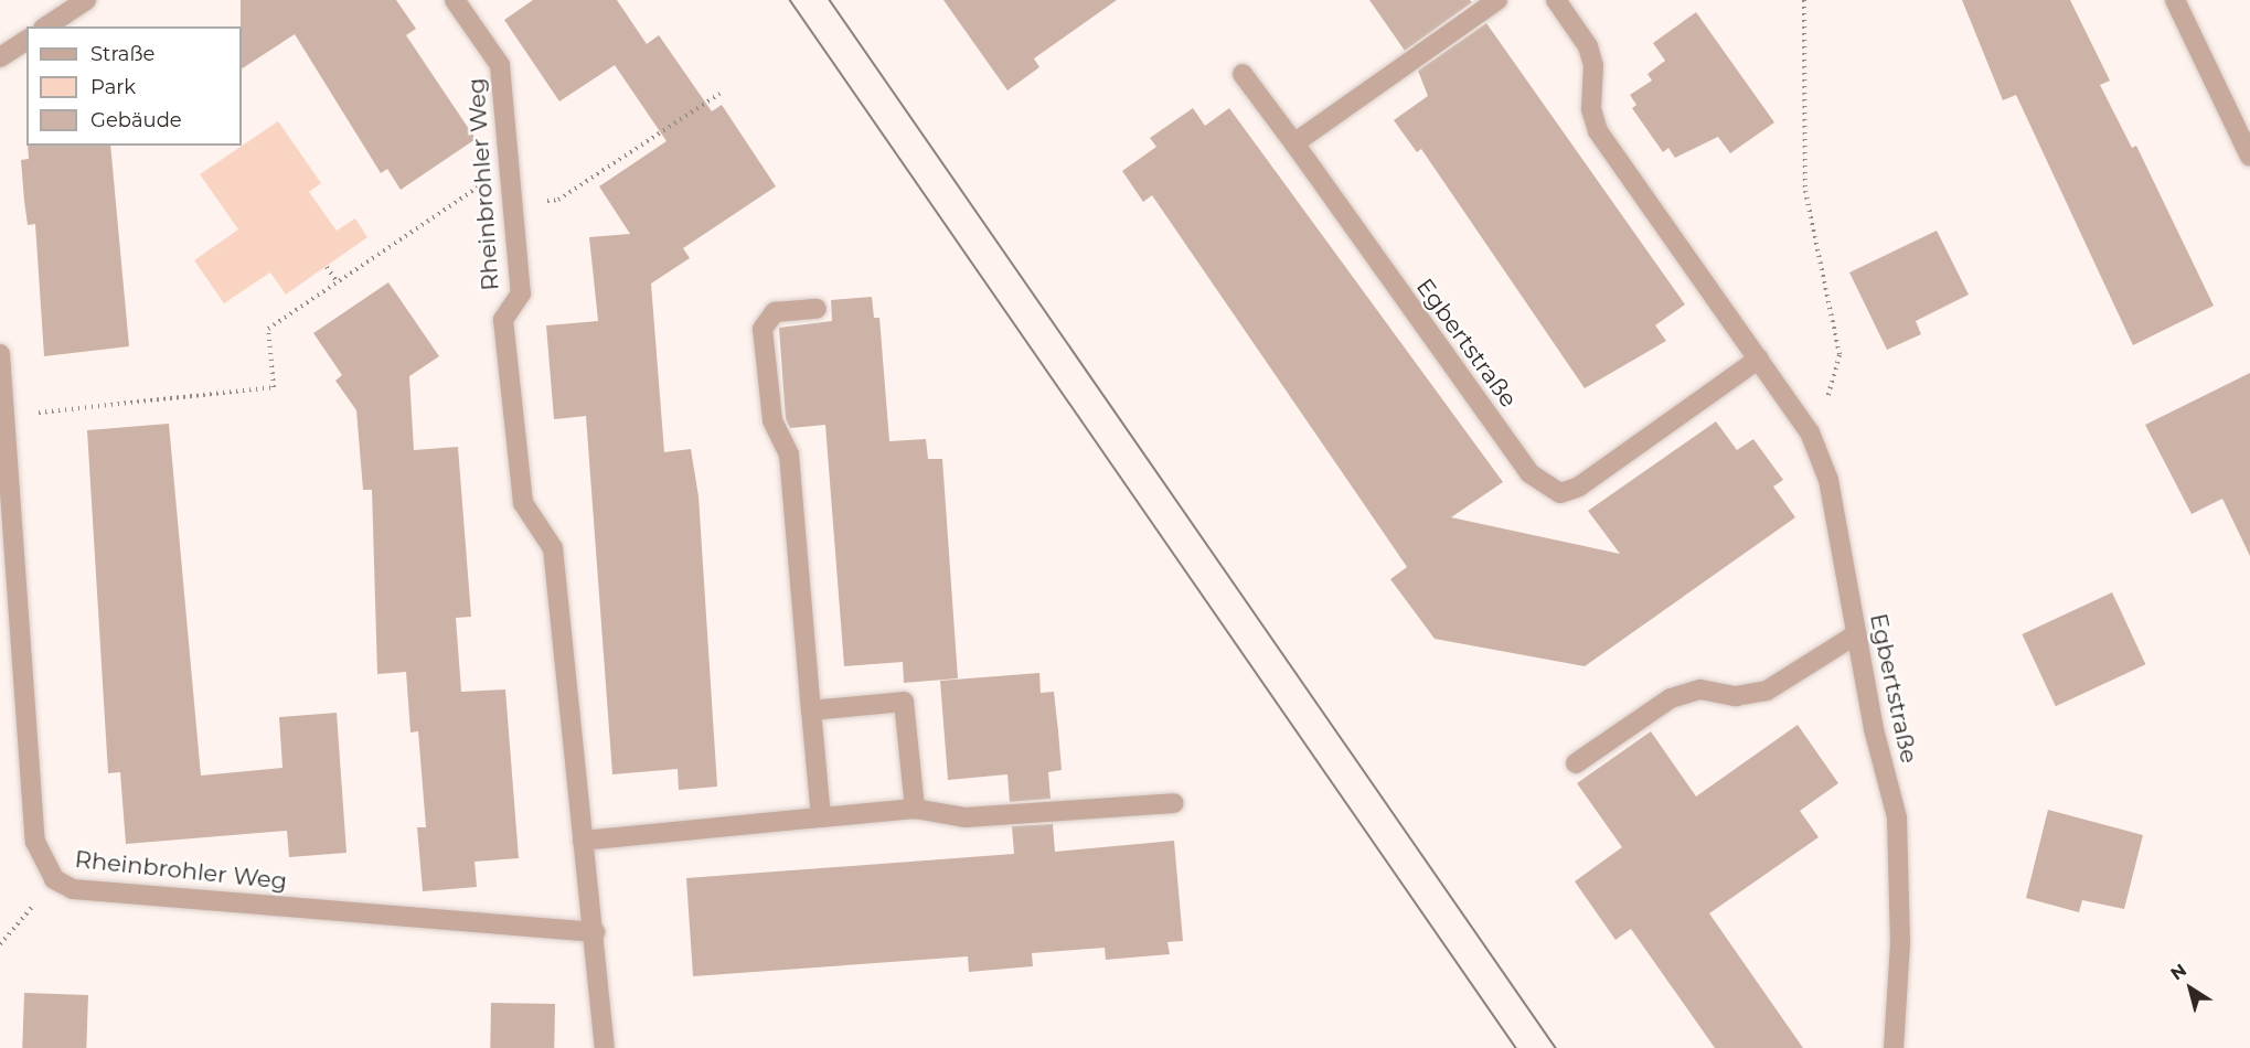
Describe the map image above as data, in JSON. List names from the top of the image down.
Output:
{
  "streets": {
    "street": ["Rheinbrohler Weg", "Egbertstraße"]
  },
  "legend": ["Straße", "Park", "Gebäude"],
  "north": "top left"
}
